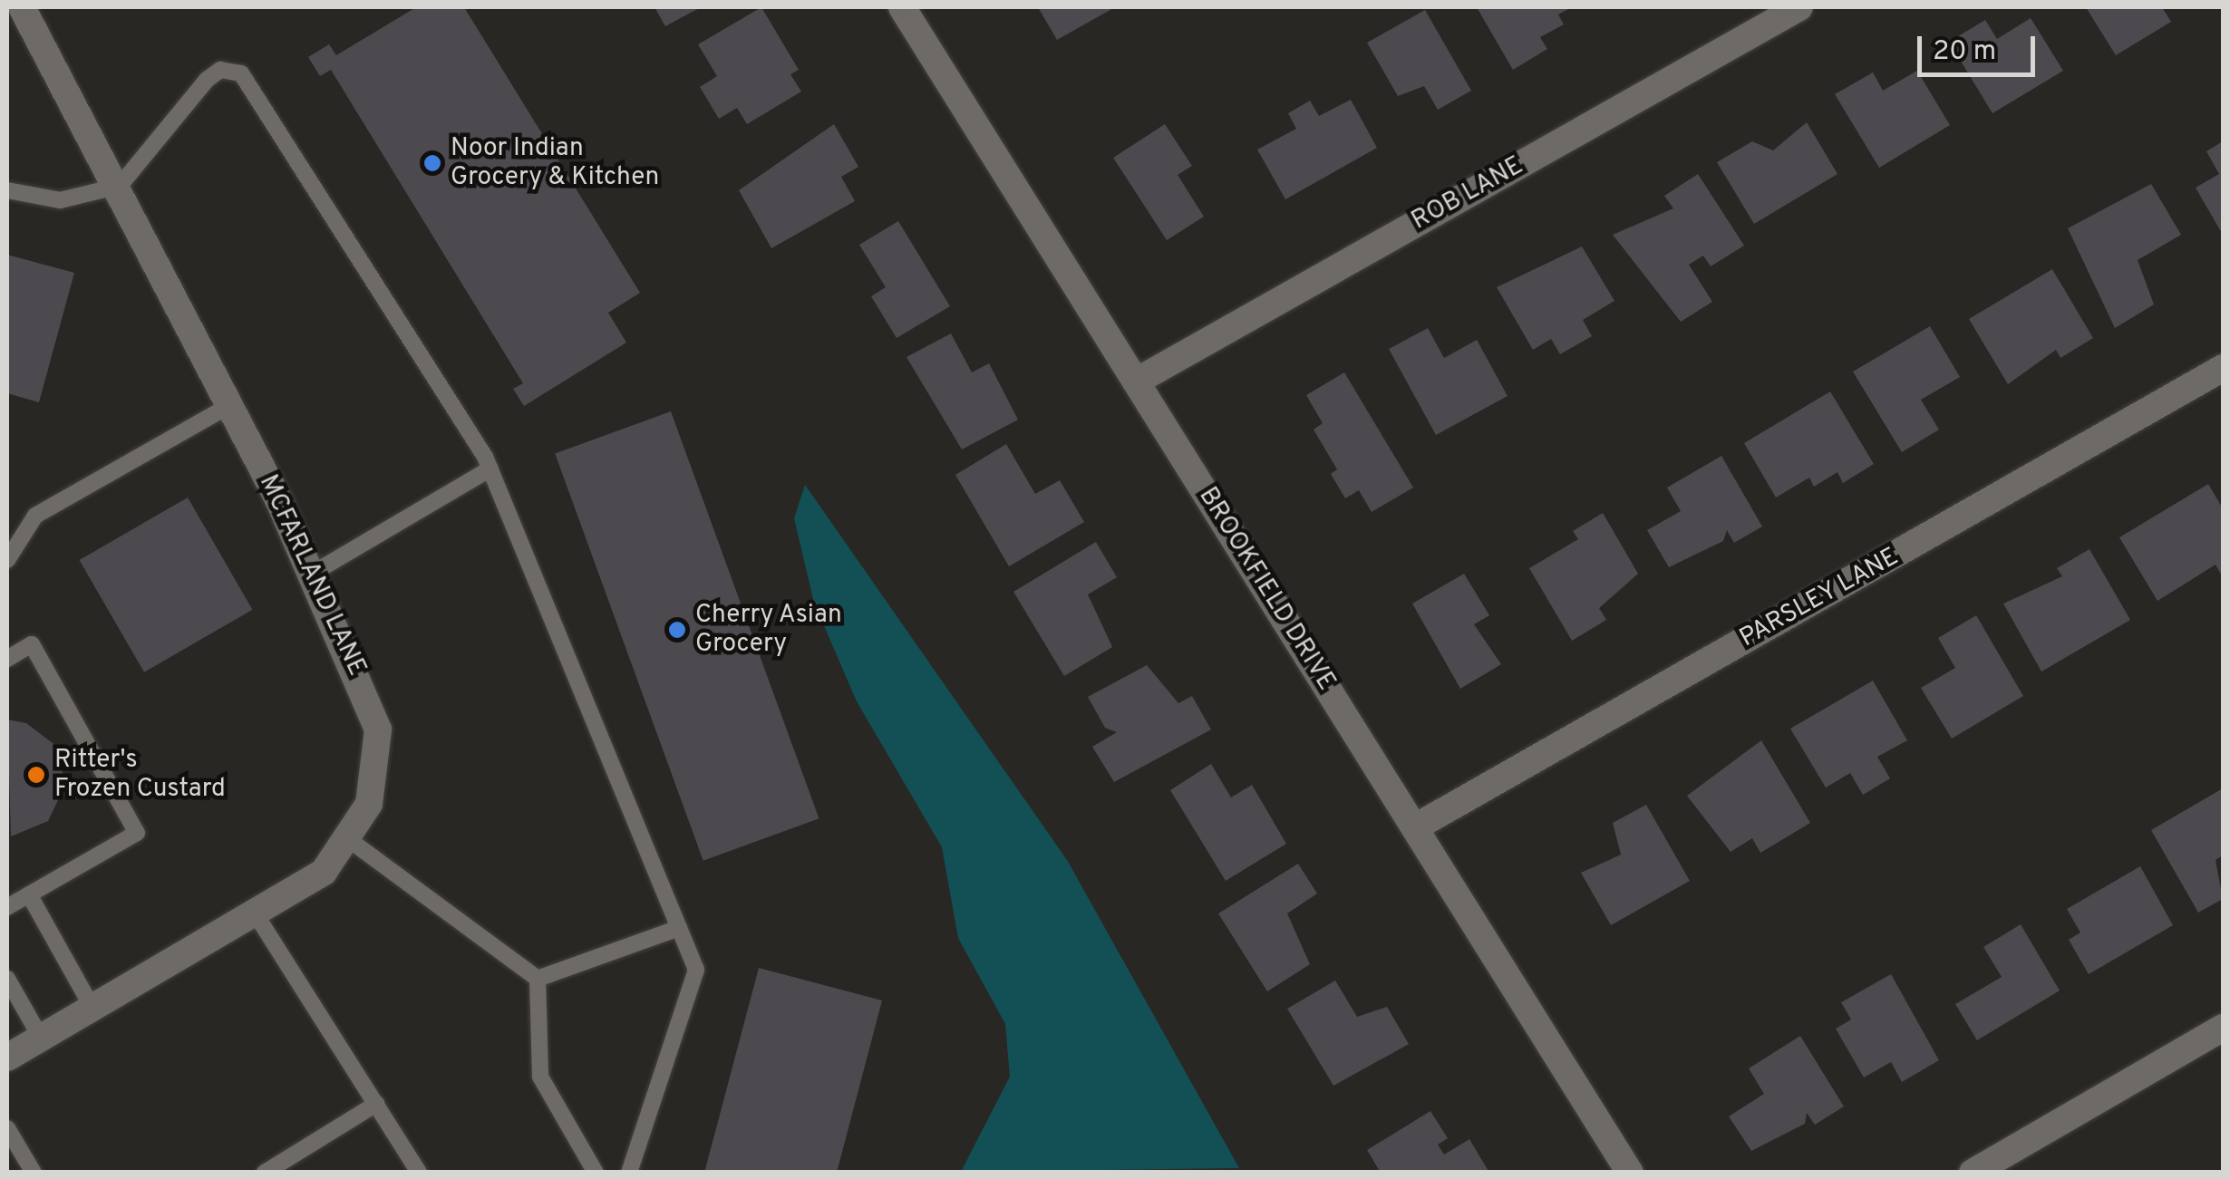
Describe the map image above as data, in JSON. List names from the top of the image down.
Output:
{
  "streets": {
    "street": [
      "ROB LANE",
      "MCFARLAND LANE",
      "BROOKFIELD DRIVE",
      "PARSLEY LANE"
    ]
  },
  "crossings": [
    ["ROB LANE", "BROOKFIELD DRIVE"],
    ["BROOKFIELD DRIVE", "PARSLEY LANE"]
  ],
  "places": ["Noor Indian Grocery & Kitchen", "Cherry Asian Grocery", "Ritter's Frozen Custard"],
  "scale_bar": "20 m"
}
